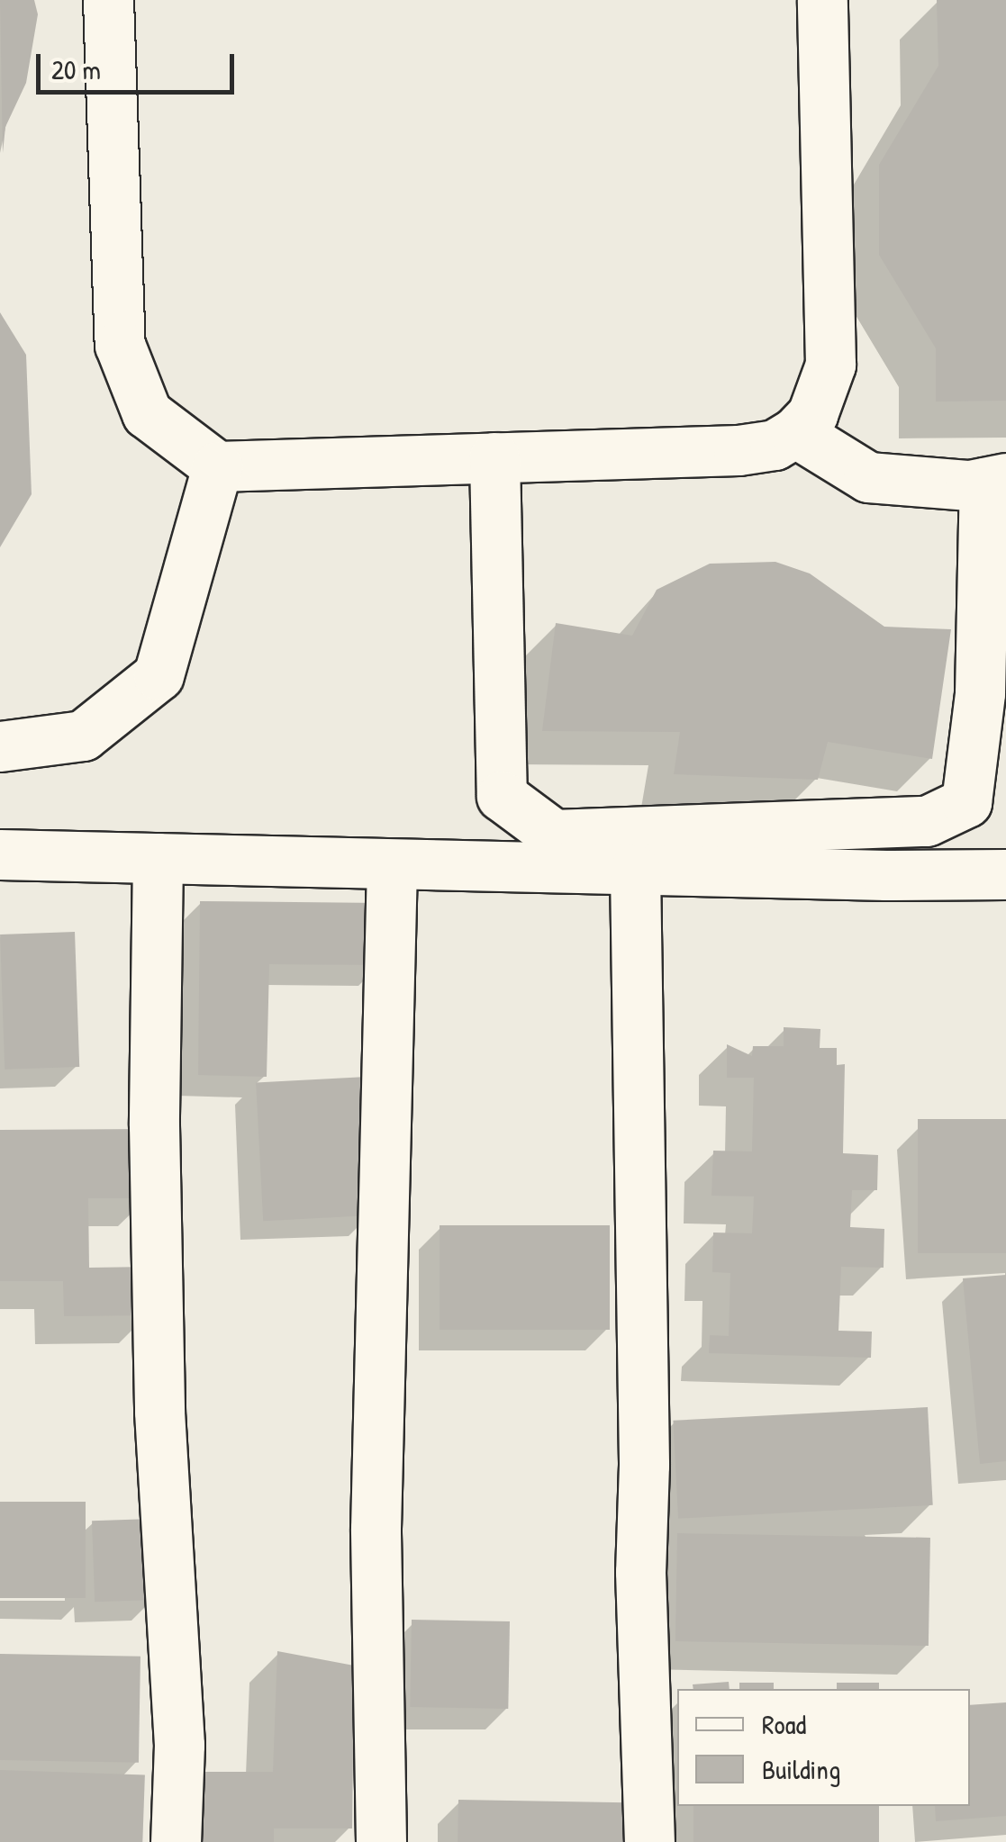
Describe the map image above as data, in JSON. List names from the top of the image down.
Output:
{
  "legend": ["Road", "Building"],
  "scale_bar": "20 m"
}
